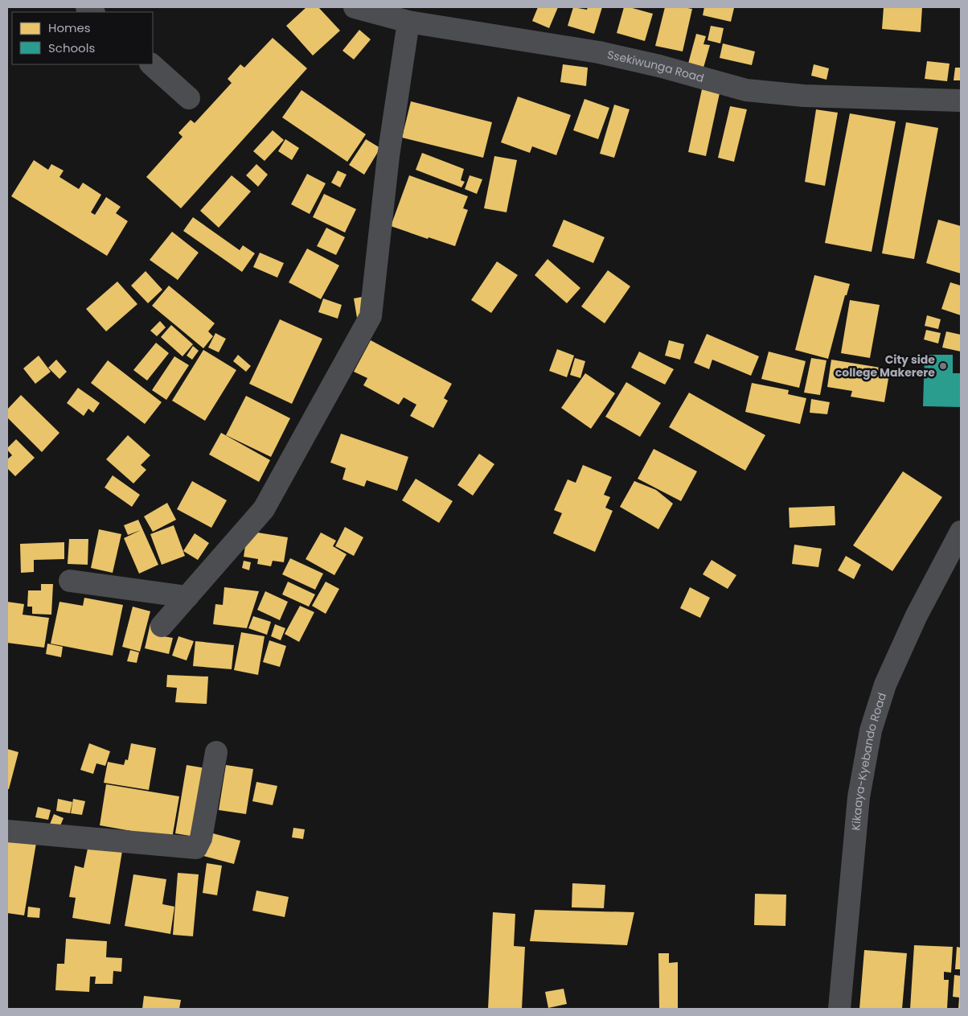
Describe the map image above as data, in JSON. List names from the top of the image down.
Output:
{
  "streets": {
    "street": ["Ssekiwunga Road", "Kikaaya-Kyebando Road"]
  },
  "places": ["City side college Makerere"],
  "legend": ["Homes", "Schools"]
}
